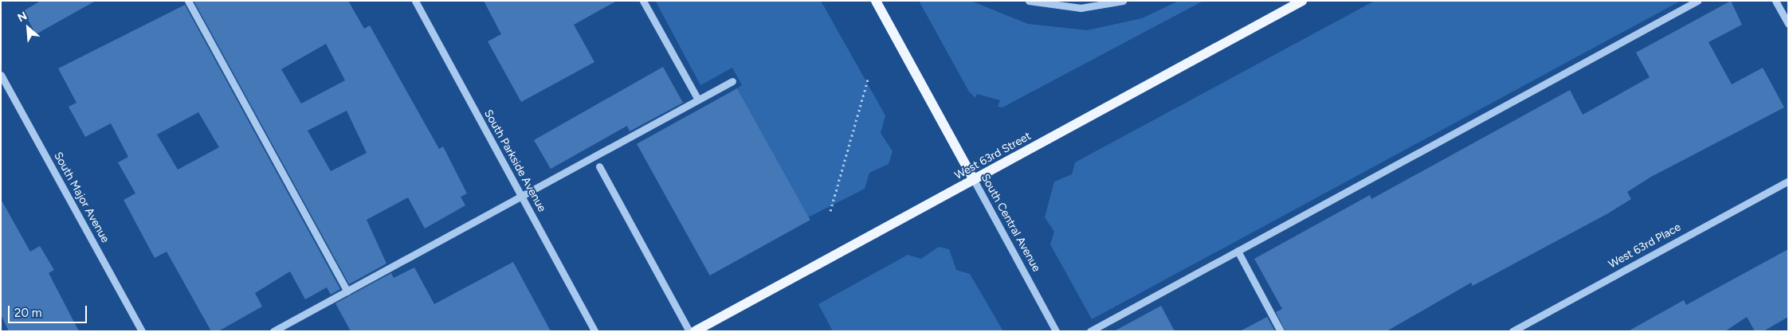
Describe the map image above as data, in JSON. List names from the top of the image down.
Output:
{
  "streets": {
    "main road": ["West 63rd Street", "South Central Avenue"],
    "street": ["South Parkside Avenue", "South Major Avenue", "West 63rd Place"]
  },
  "crossings": [
    ["West 63rd Street", "South Central Avenue"]
  ],
  "scale_bar": "20 m",
  "north": "top left"
}
